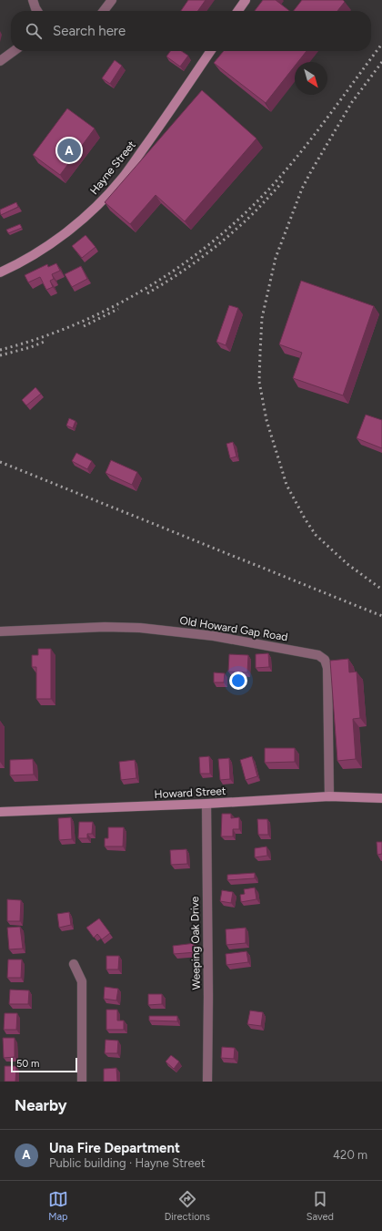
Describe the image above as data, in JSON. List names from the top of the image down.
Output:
{
  "streets": {
    "street": [
      "Hayne Street",
      "Old Howard Gap Road",
      "Howard Street",
      "Weeping Oak Drive"
    ]
  },
  "crossings": [
    ["Old Howard Gap Road", "Howard Street"],
    ["Howard Street", "Weeping Oak Drive"]
  ],
  "scale_bar": "50 m",
  "north": "bottom right",
  "page": {
    "search": "Search here",
    "pins": "A",
    "scale": "50 m",
    "heading": "Nearby",
    "list": [
      {
        "mark": "A",
        "name": "Una Fire Department",
        "note": "Public building · Hayne Street",
        "value": "420 m"
      }
    ],
    "nav": ["Map", "Directions", "Saved"]
  }
}
